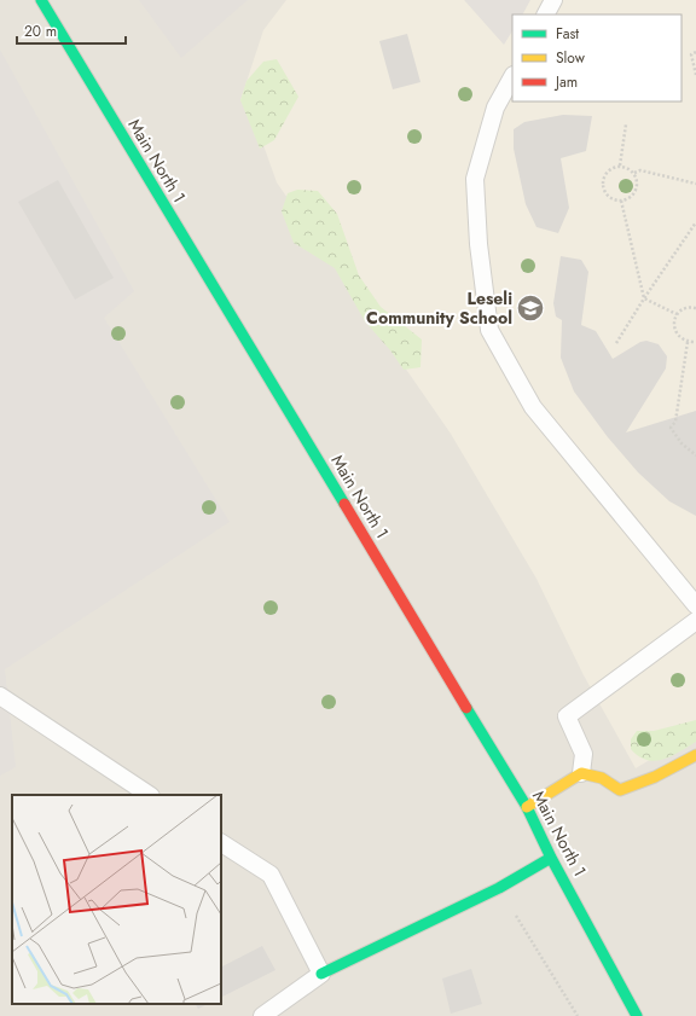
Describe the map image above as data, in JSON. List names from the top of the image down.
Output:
{
  "streets": {
    "main road": ["Main North 1"]
  },
  "places": {
    "school or university": ["Leseli Community School"]
  },
  "legend": ["Fast", "Slow", "Jam"],
  "scale_bar": "20 m"
}
